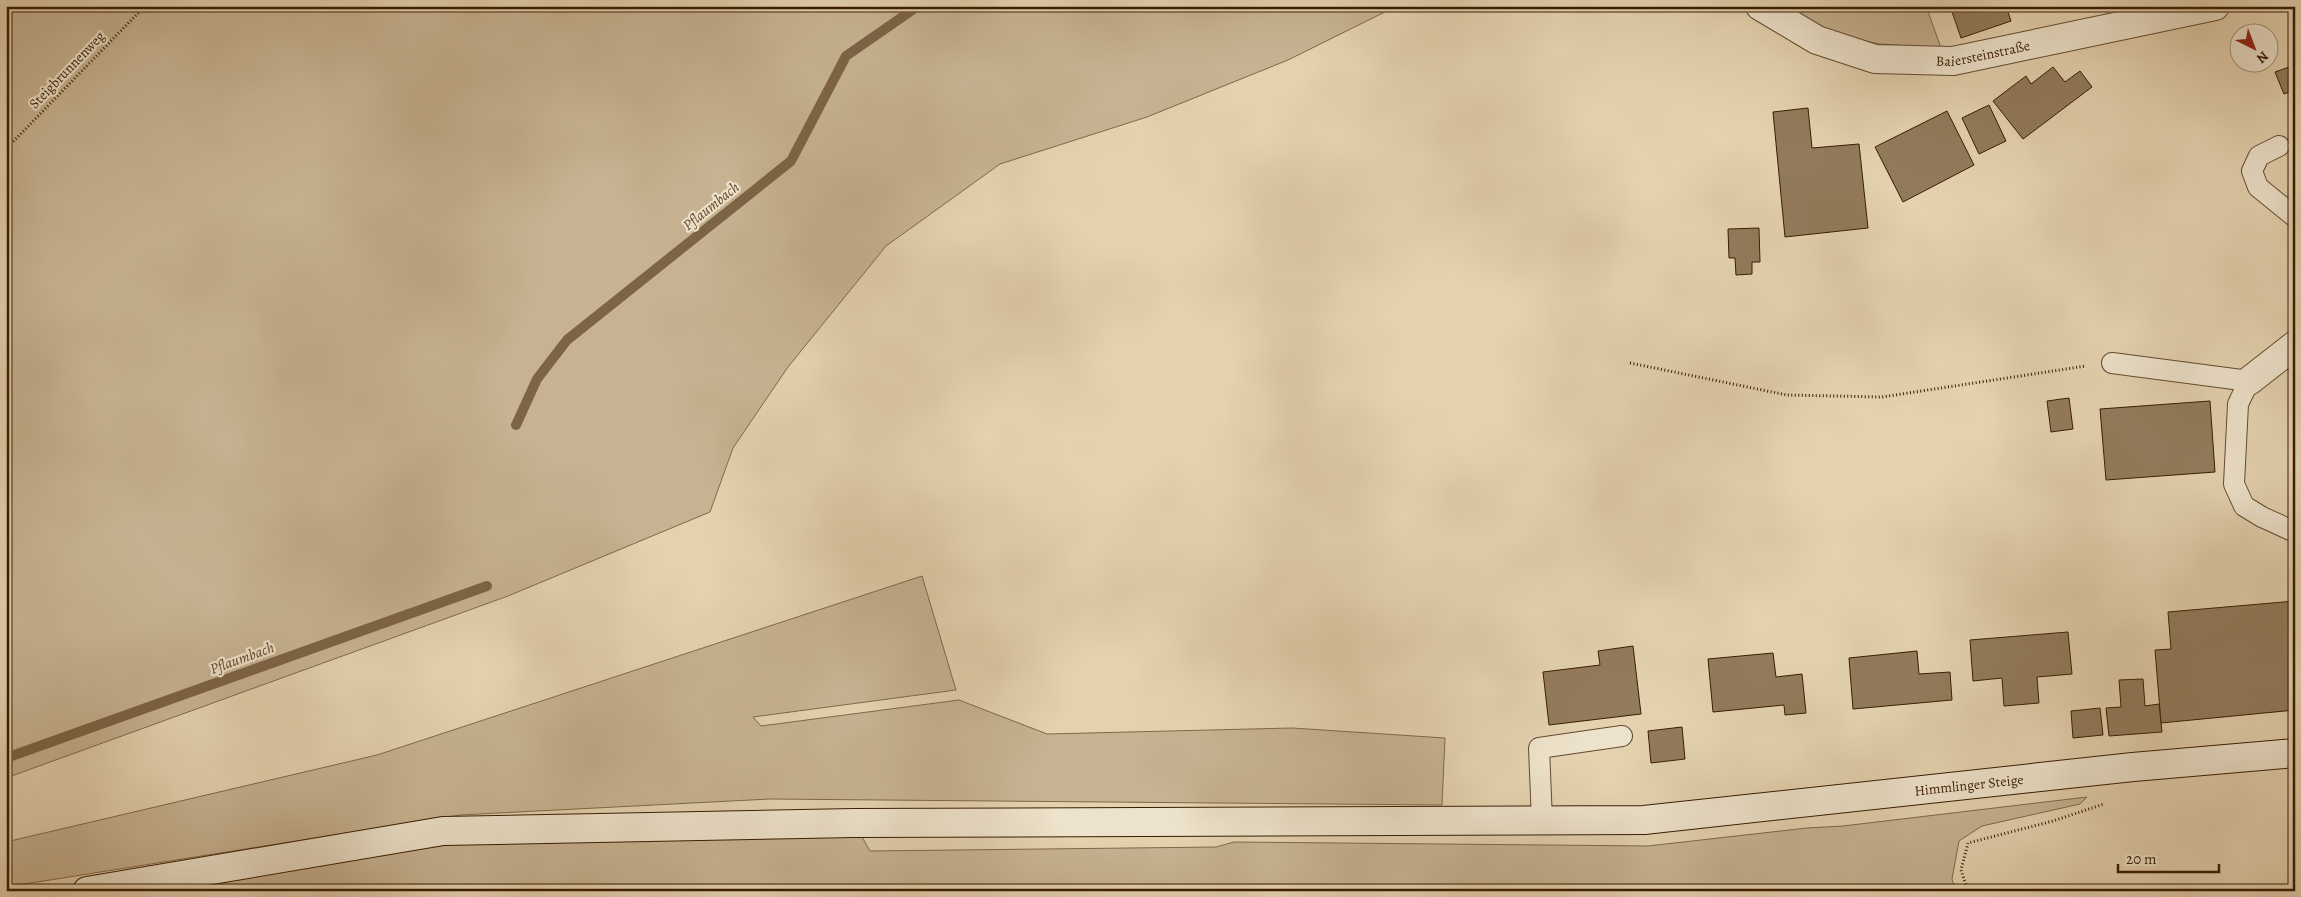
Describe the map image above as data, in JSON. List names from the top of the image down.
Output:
{
  "streets": {
    "main road": ["Baiersteinstraße", "Himmlinger Steige"],
    "path": ["Steigbrunnenweg"]
  },
  "water": ["Pflaumbach"],
  "scale_bar": "20 m",
  "north": "bottom right"
}
